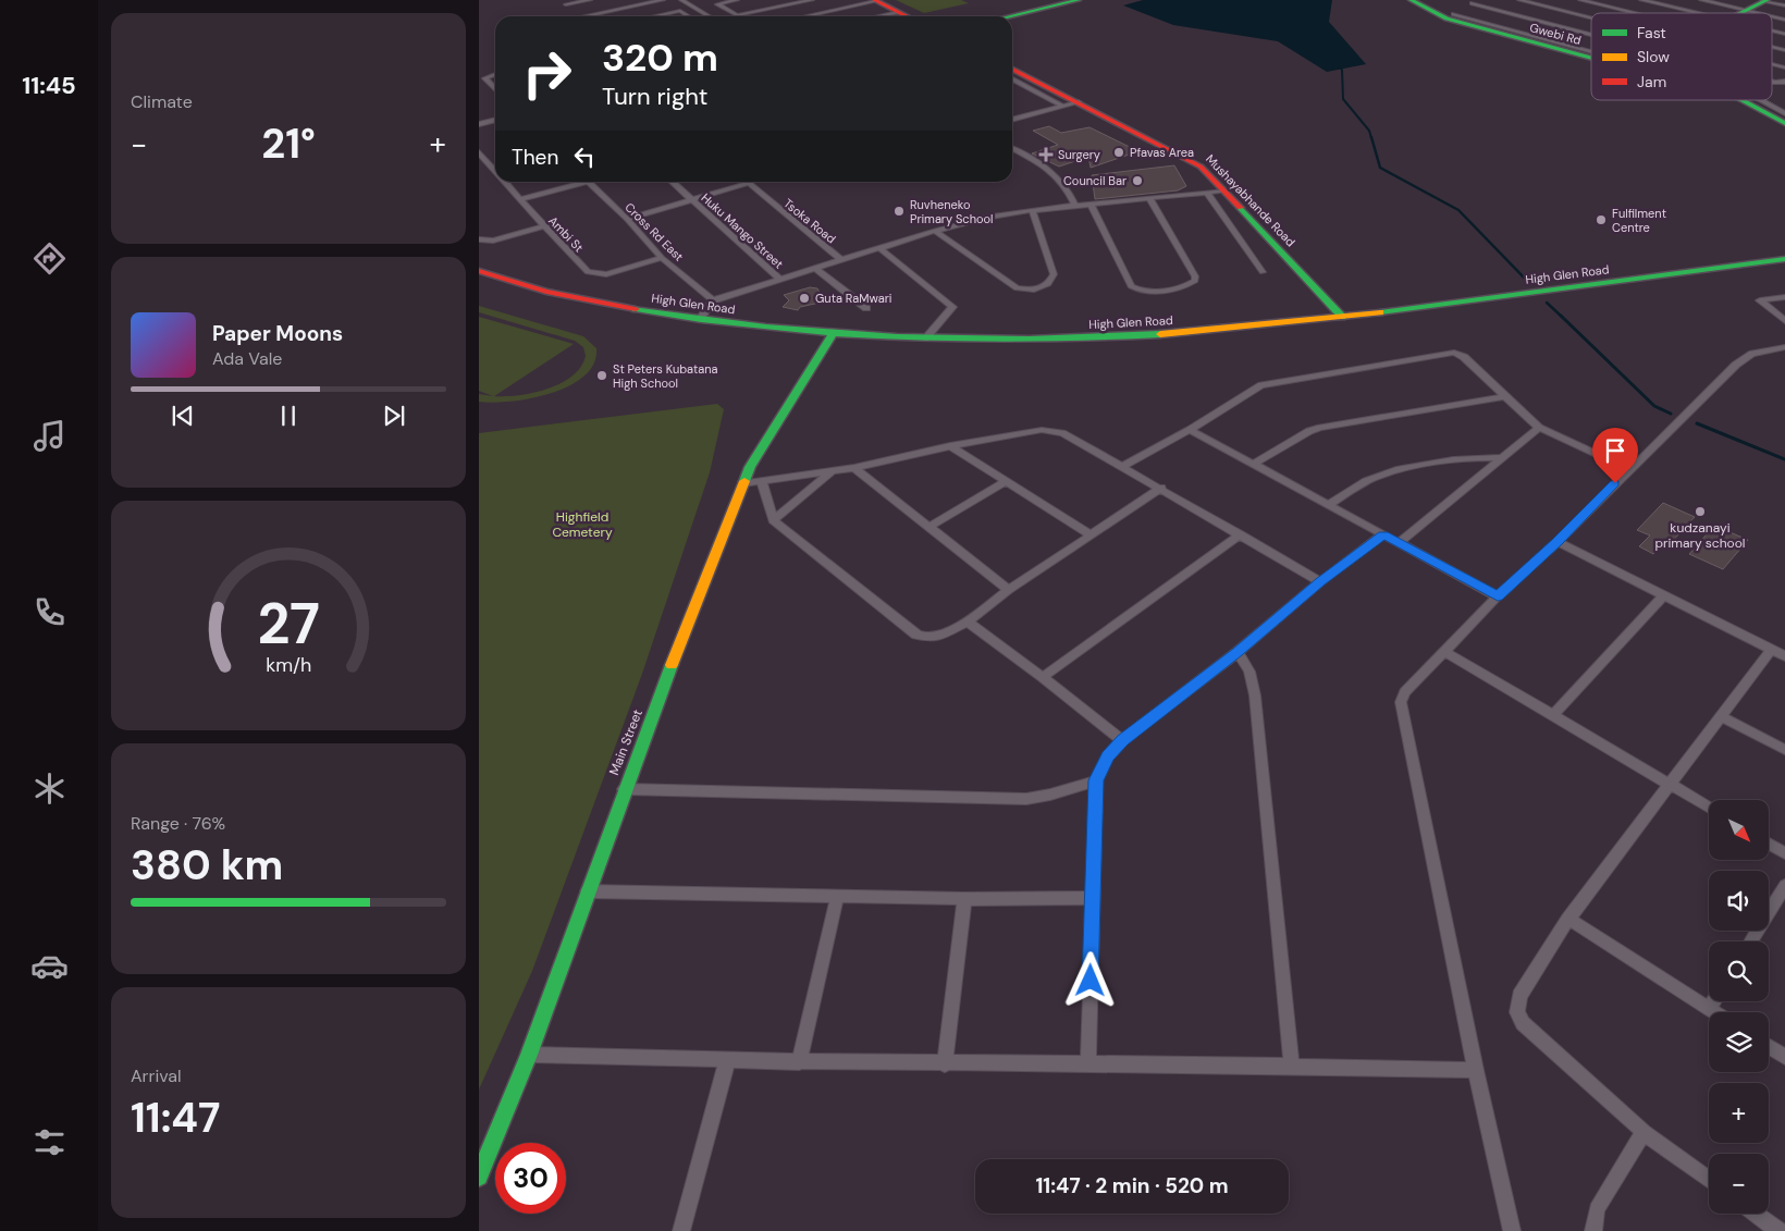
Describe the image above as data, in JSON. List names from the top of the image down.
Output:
{
  "streets": {
    "street": [
      "Gwebi Rd",
      "Mushayabhande Road",
      "Tsoka Road",
      "Huku Mango Street",
      "Cross Rd East",
      "Ambi St",
      "High Glen Road",
      "Main Street"
    ]
  },
  "crossings": [
    ["Mushayabhande Road", "High Glen Road"],
    ["Cross Rd East", "Ambi St"],
    ["High Glen Road", "Main Street"]
  ],
  "parks": ["Highfield Cemetery"],
  "places": {
    "other": [
      "Pfavas Area",
      "Council Bar",
      "Ruvheneko Primary School",
      "Fulfilment Centre",
      "Guta RaMwari",
      "St Peters Kubatana High School",
      "kudzanayi primary school"
    ],
    "health": ["Surgery"]
  },
  "legend": ["Fast", "Slow", "Jam"],
  "north": "bottom right",
  "page": {
    "tabs": "11:45",
    "tile": [
      "Climate",
      ["Range · 76%", "380 km"],
      ["Arrival", "11:47"]
    ],
    "turn": ["320 m", "Turn right"],
    "heat": ["−", "21°", "+"],
    "then": "Then",
    "song": ["Paper Moons", "Ada Vale"],
    "map_buttons": ["+", "−"],
    "limit": "30",
    "trip": "11:47 · 2 min · 520 m",
    "gauge": ["27", "km/h"]
  }
}
